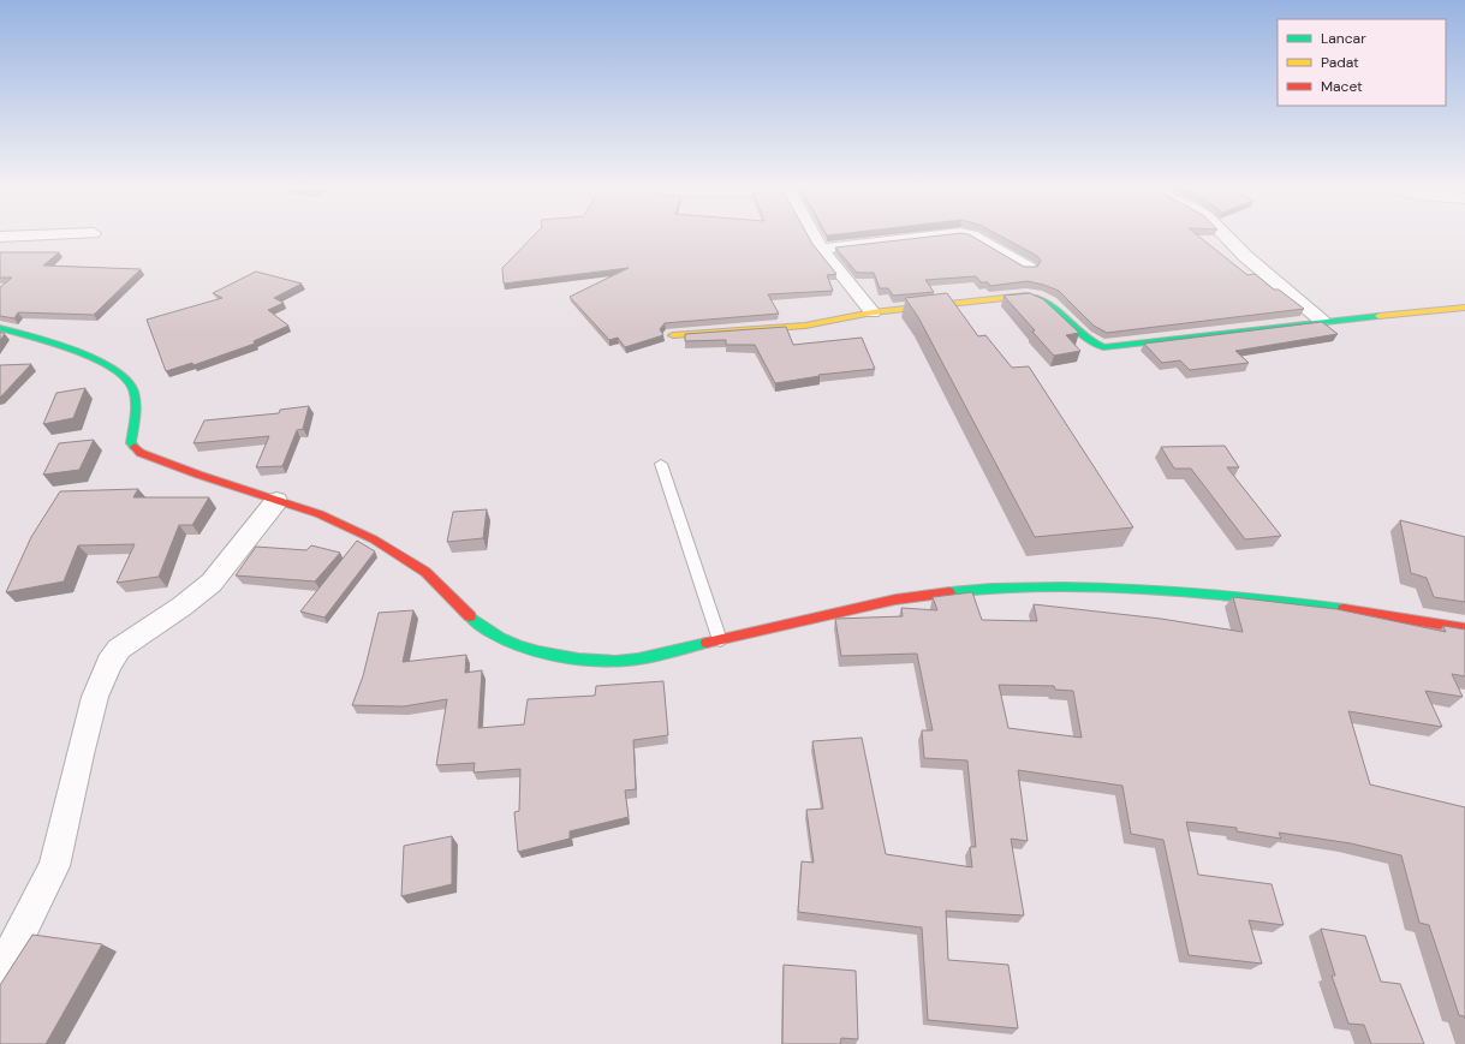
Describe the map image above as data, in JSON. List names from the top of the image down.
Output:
{
  "legend": ["Lancar", "Padat", "Macet"]
}
